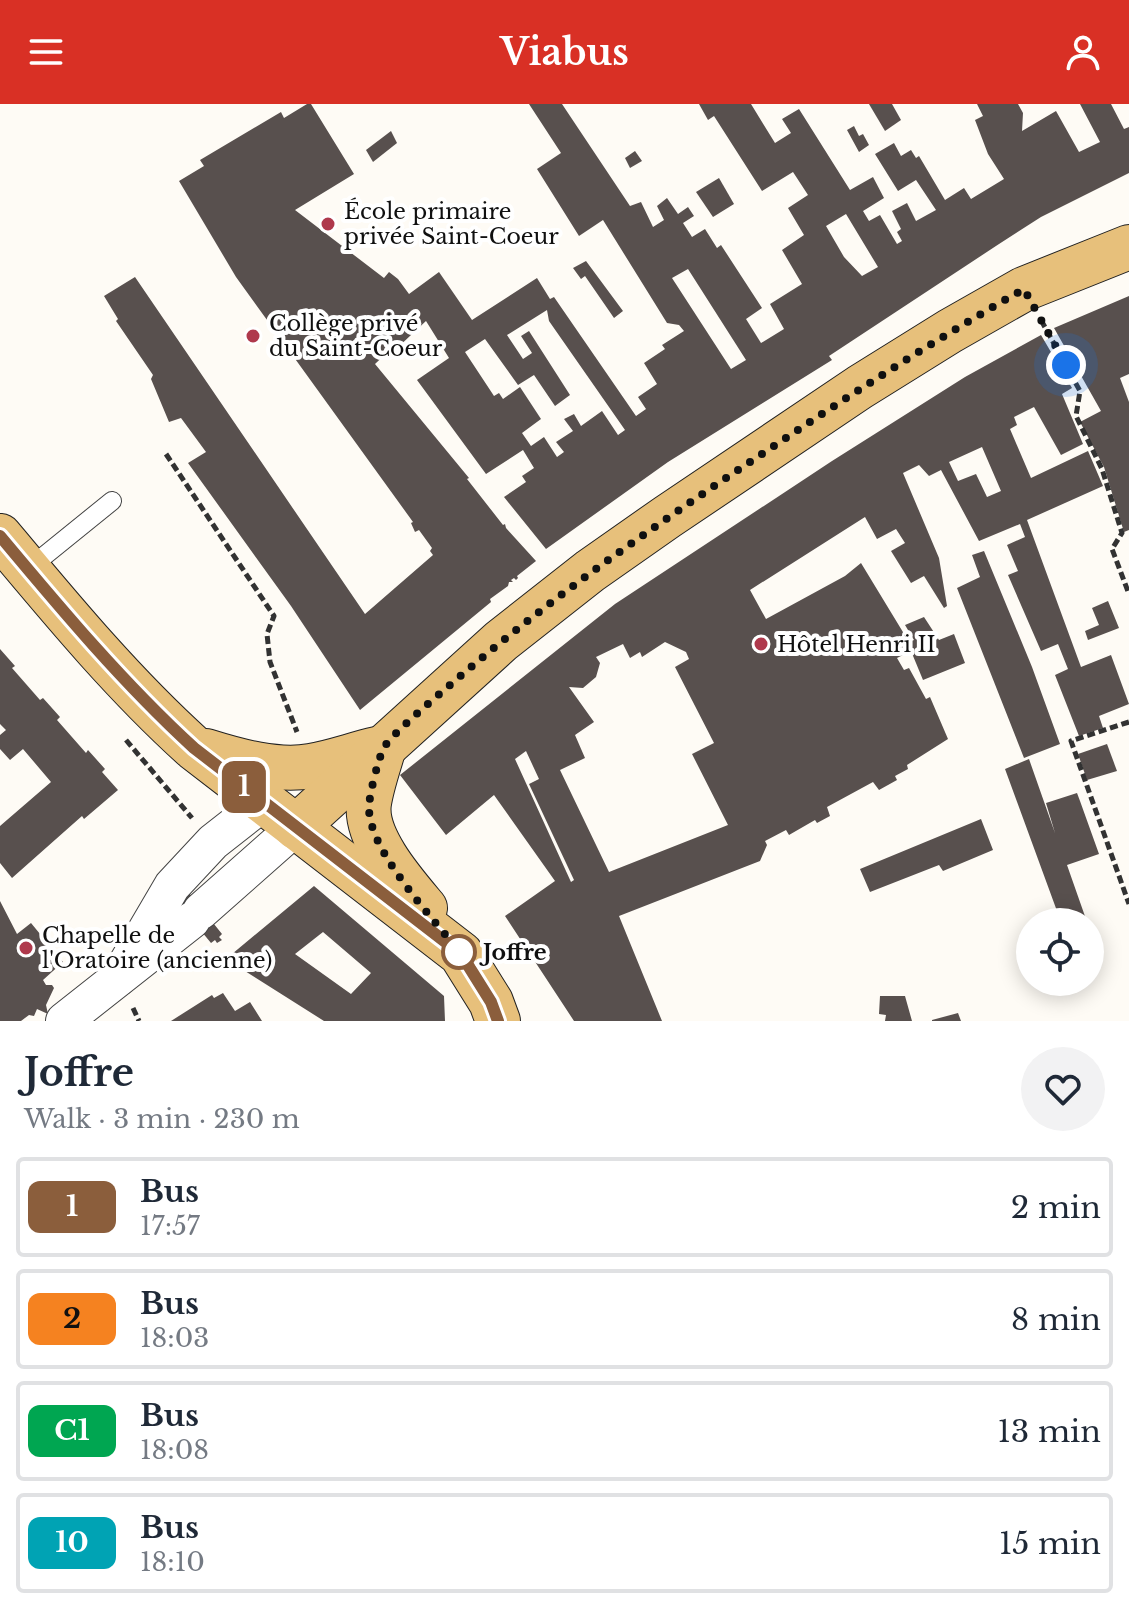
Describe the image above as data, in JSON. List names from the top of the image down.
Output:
{
  "places": [
    "École primaire privée Saint-Coeur",
    "Collège privé du Saint-Coeur",
    "Hôtel Henri II",
    "Chapelle de l'Oratoire (ancienne)",
    "Joffre"
  ],
  "lines": ["bus line 1"],
  "page": {
    "header": "Viabus",
    "on_map": "1",
    "heading": ["Joffre", "Walk · 3 min · 230 m"],
    "list": [
      {
        "mark": "1",
        "name": "Bus",
        "note": "17:57",
        "value": "2 min"
      },
      {
        "mark": "2",
        "name": "Bus",
        "note": "18:03",
        "value": "8 min"
      },
      {
        "mark": "C1",
        "name": "Bus",
        "note": "18:08",
        "value": "13 min"
      },
      {
        "mark": "10",
        "name": "Bus",
        "note": "18:10",
        "value": "15 min"
      }
    ]
  }
}
